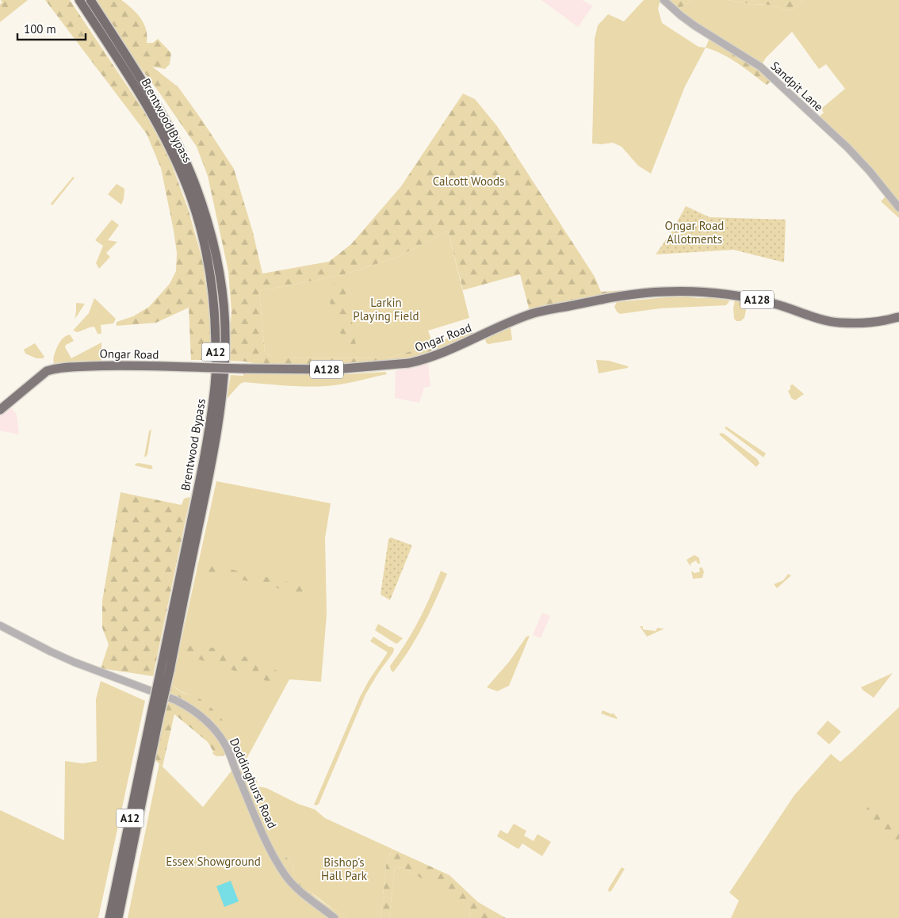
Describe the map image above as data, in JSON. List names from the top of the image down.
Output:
{
  "streets": {
    "highway": ["Brentwood Bypass", "A12"],
    "main road": ["A128", "Ongar Road"],
    "street": ["Sandpit Lane", "Doddinghurst Road"]
  },
  "parks": [
    "Calcott Woods",
    "Ongar Road Allotments",
    "Larkin Playing Field",
    "Essex Showground",
    "Bishop's Hall Park"
  ],
  "scale_bar": "100 m"
}
